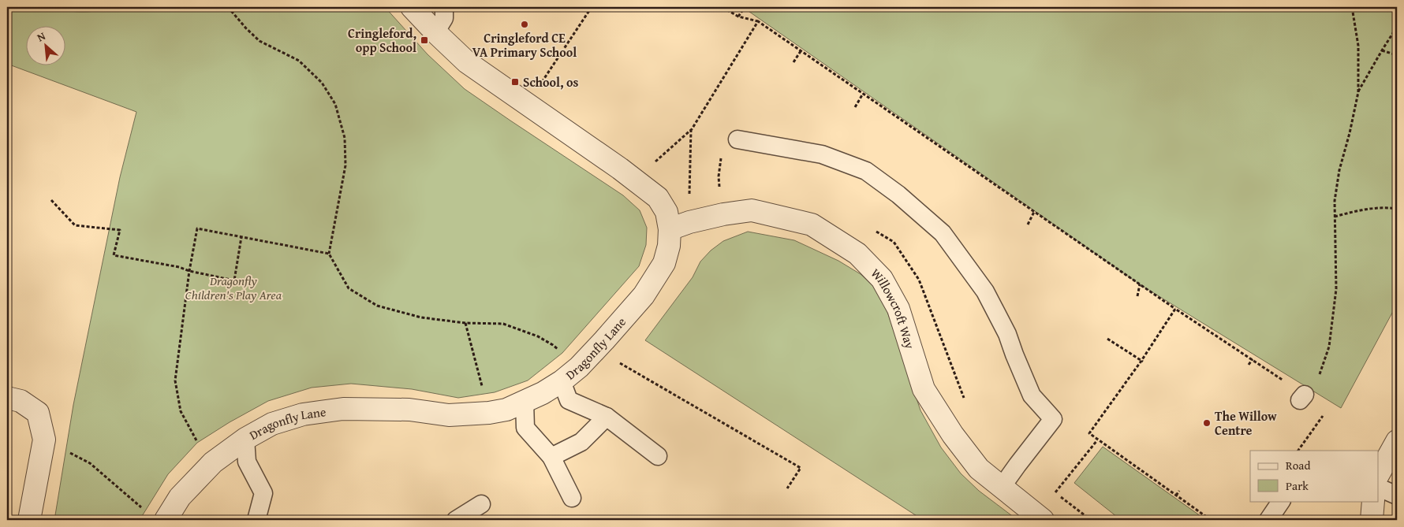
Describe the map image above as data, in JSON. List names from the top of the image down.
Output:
{
  "streets": {
    "street": ["Willowcroft Way", "Dragonfly Lane"]
  },
  "crossings": [
    ["Willowcroft Way", "Dragonfly Lane"]
  ],
  "parks": ["Dragonfly Children's Play Area"],
  "places": {
    "other": ["Cringleford CE VA Primary School", "The Willow Centre"],
    "transit": ["Cringleford, opp School", "School, os"]
  },
  "legend": ["Road", "Park"],
  "north": "top left"
}
